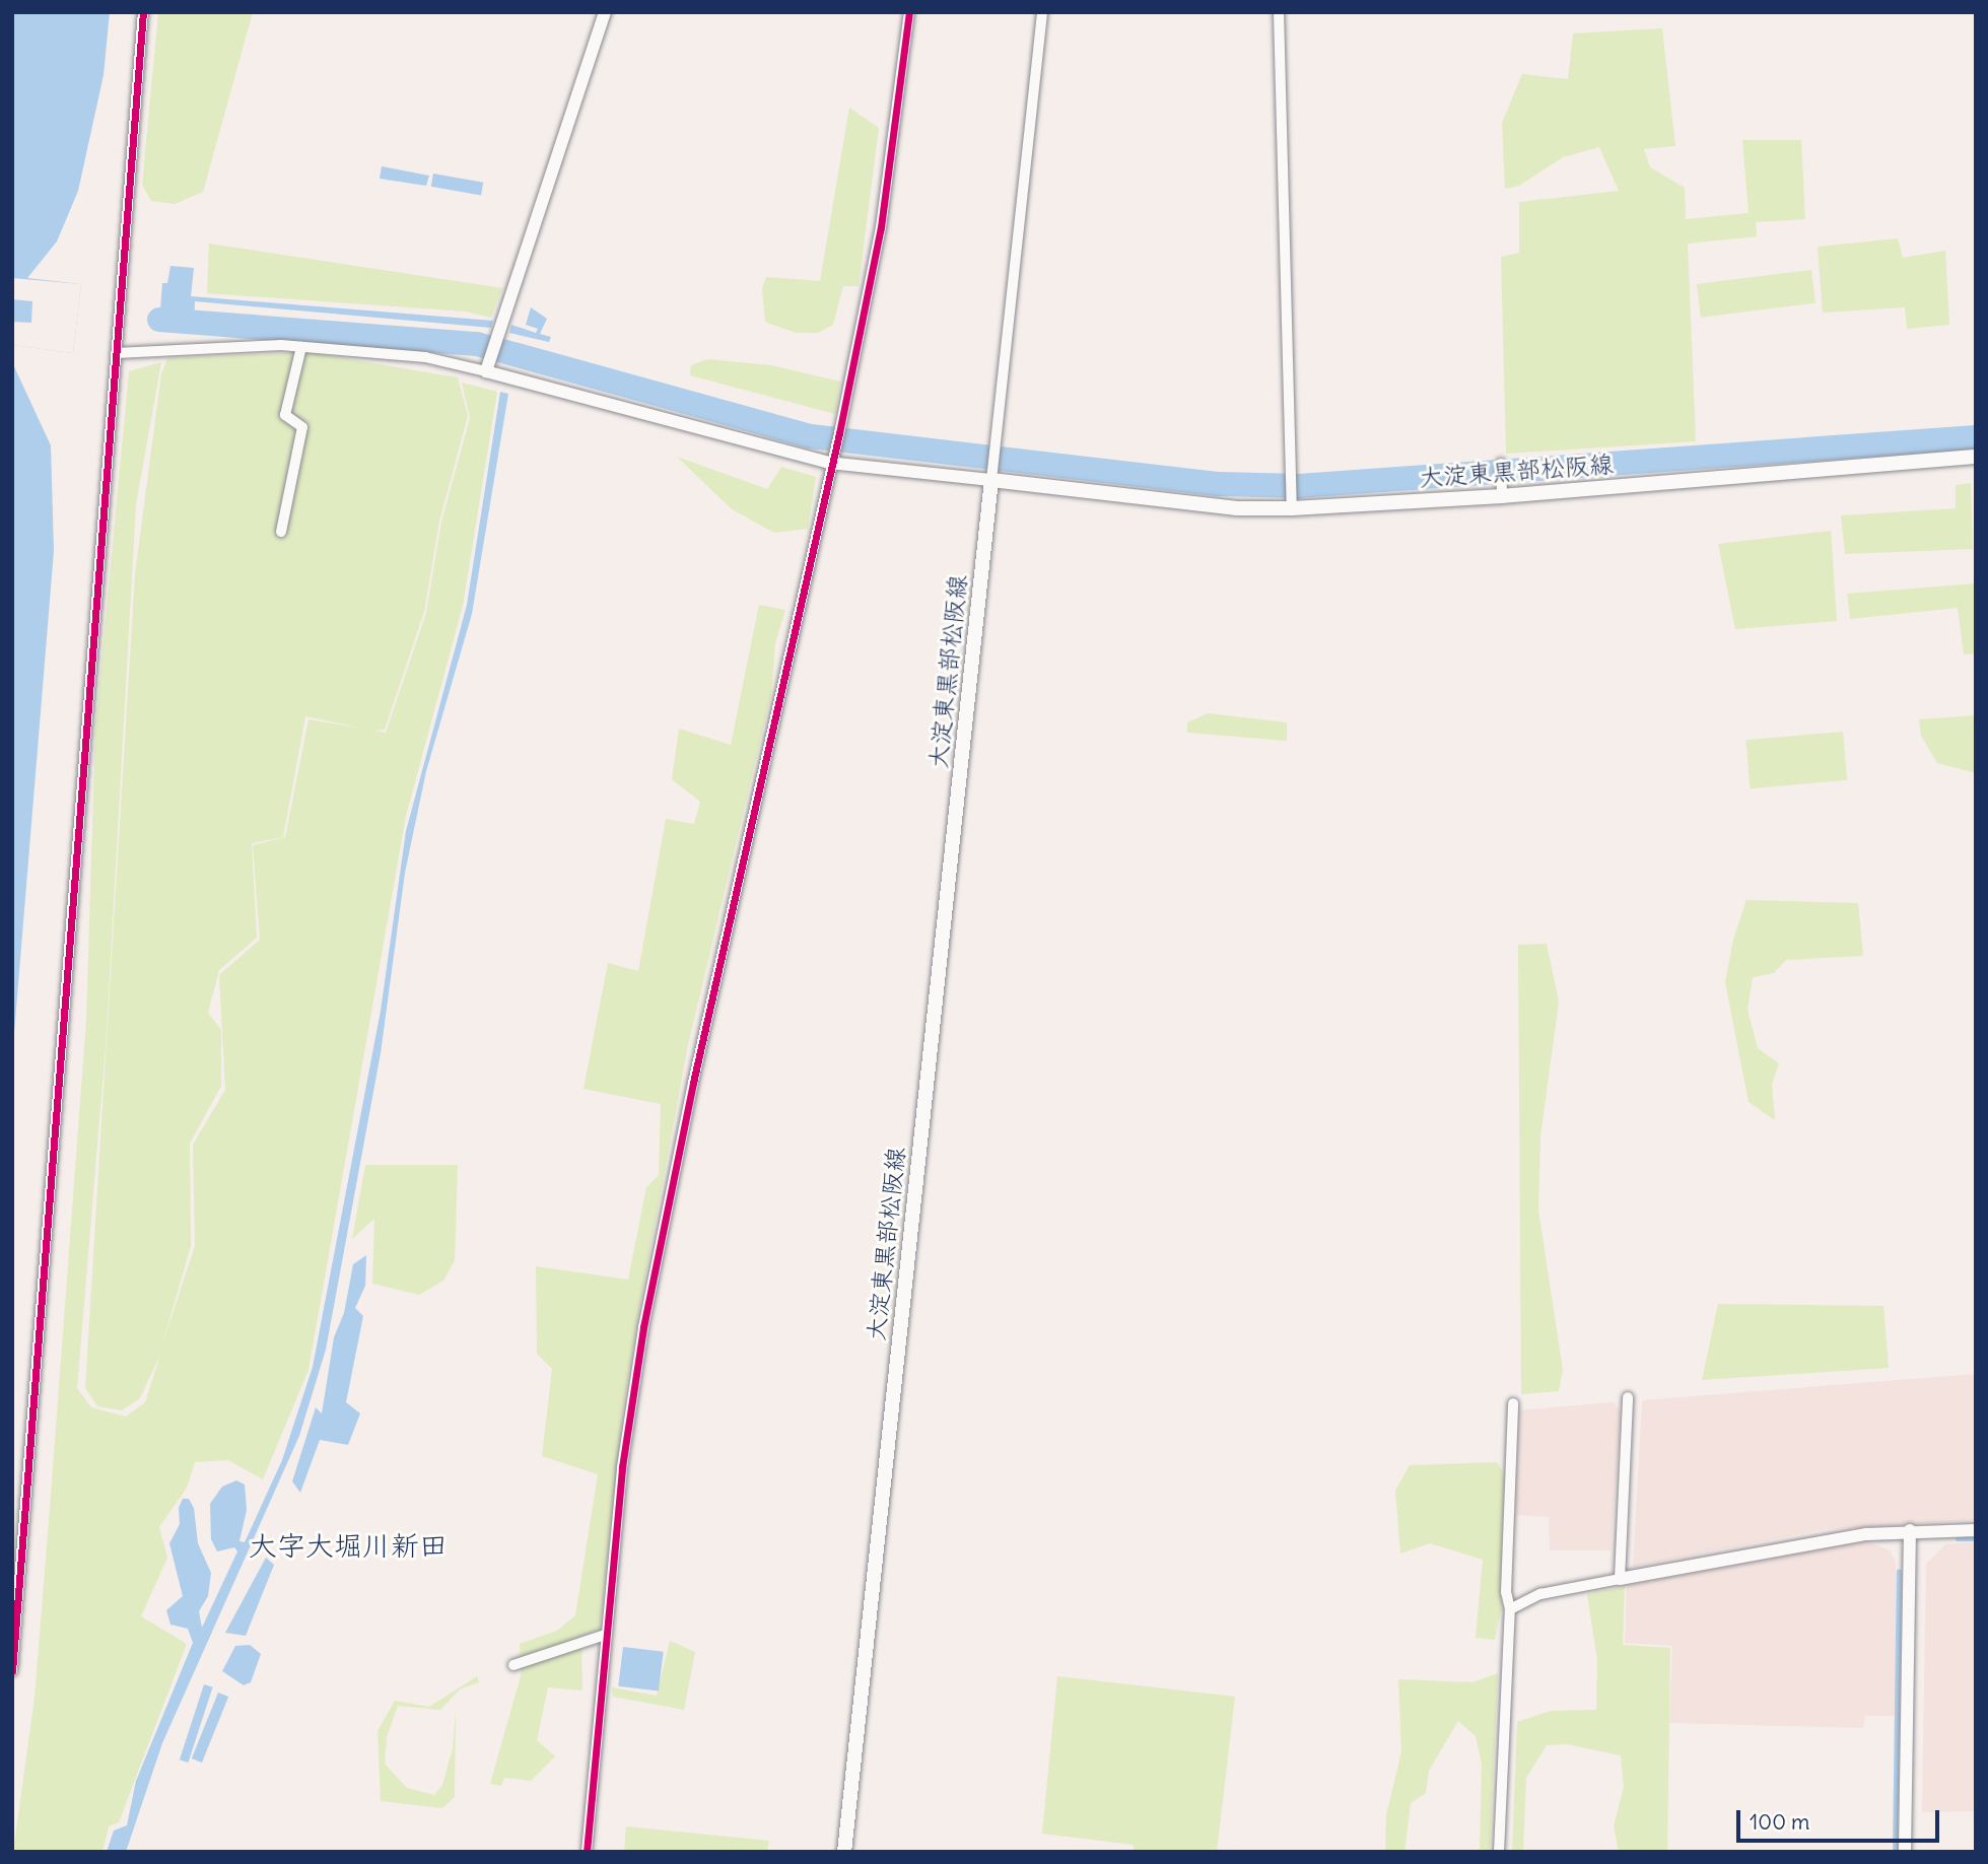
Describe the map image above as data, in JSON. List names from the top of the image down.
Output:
{
  "streets": {
    "main road": ["大淀東黒部松阪線"]
  },
  "districts": ["大字大堀川新田"],
  "scale_bar": "100 m"
}
